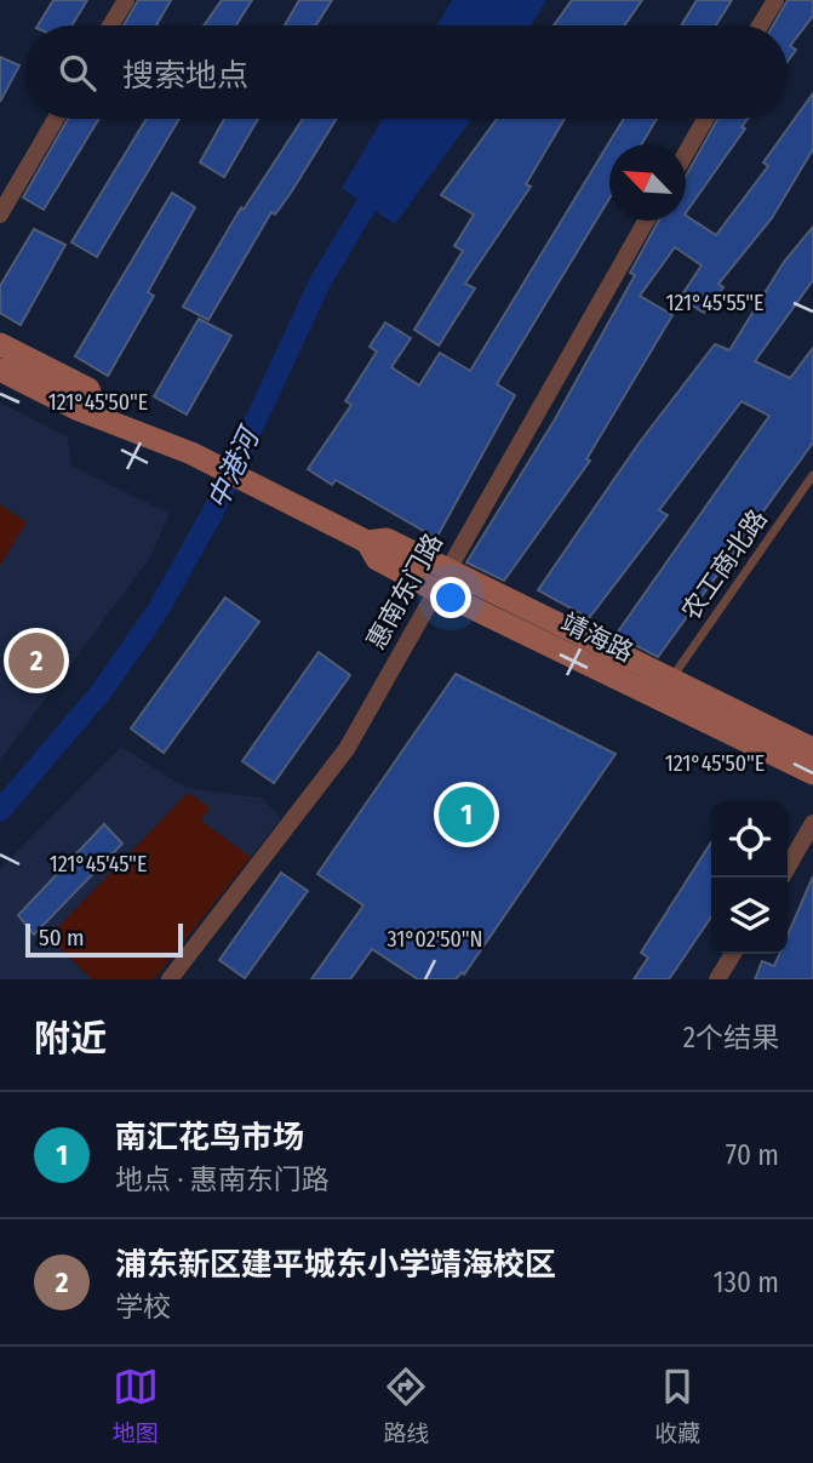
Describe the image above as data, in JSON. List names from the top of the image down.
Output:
{
  "streets": {
    "main road": ["靖海路"],
    "street": ["惠南东门路"],
    "lane": ["农工商北路"]
  },
  "crossings": [
    ["农工商北路", "靖海路"],
    ["惠南东门路", "靖海路"]
  ],
  "water": ["中港河"],
  "scale_bar": "50 m",
  "north": "top left",
  "page": {
    "search": "搜索地点",
    "pins": ["2", "1"],
    "scale": "50 m",
    "heading": ["附近", "2个结果"],
    "list": [
      {
        "mark": "1",
        "name": "南汇花鸟市场",
        "note": "地点 · 惠南东门路",
        "value": "70 m"
      },
      {
        "mark": "2",
        "name": "浦东新区建平城东小学靖海校区",
        "note": "学校",
        "value": "130 m"
      }
    ],
    "nav": ["地图", "路线", "收藏"]
  },
  "coordinates": [
    "121°45'55\"E",
    "121°45'50\"E",
    "121°45'45\"E",
    "31°02'50\"N"
  ]
}
